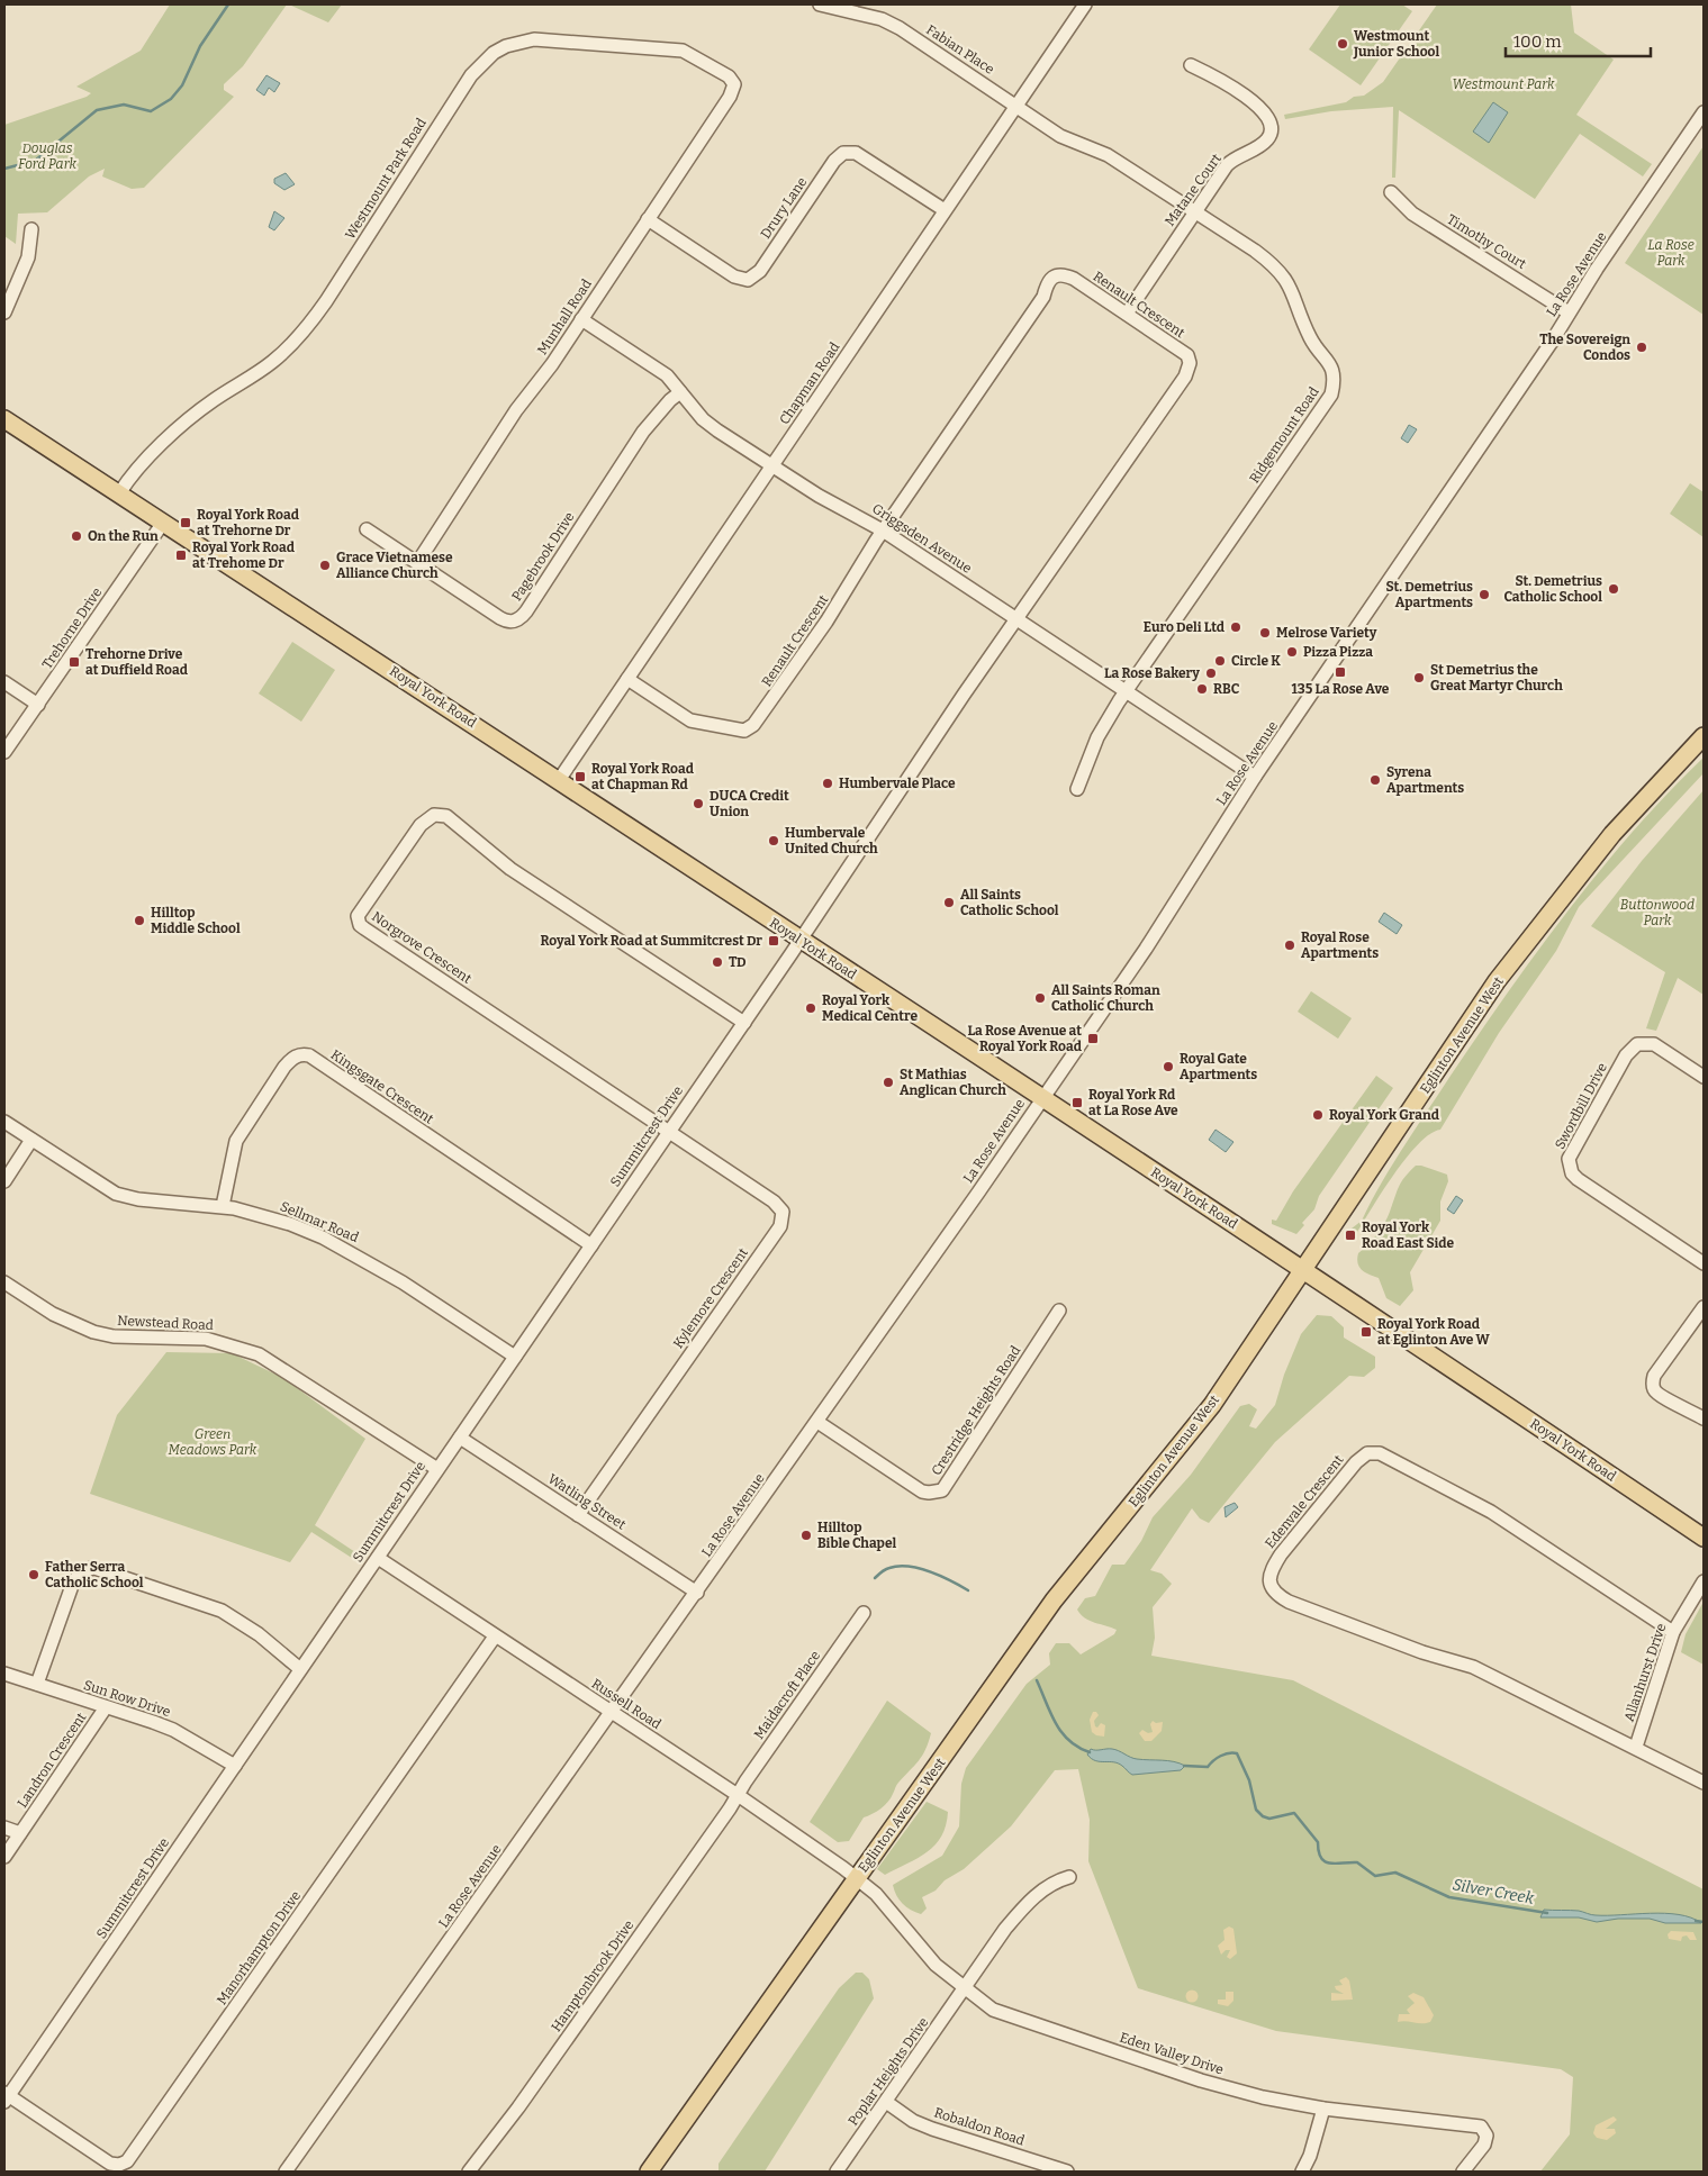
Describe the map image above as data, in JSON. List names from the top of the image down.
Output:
{
  "streets": {
    "main road": ["Royal York Road", "Eglinton Avenue West"],
    "street": [
      "Fabian Place",
      "Westmount Park Road",
      "Matane Court",
      "Drury Lane",
      "Timothy Court",
      "La Rose Avenue",
      "Renault Crescent",
      "Munhall Road",
      "Chapman Road",
      "Ridgemount Road",
      "Griggsden Avenue",
      "Pagebrook Drive",
      "Trehorne Drive",
      "Norgrove Crescent",
      "Kingsgate Crescent",
      "Swordbill Drive",
      "Summitcrest Drive",
      "Sellmar Road",
      "Kylemore Crescent",
      "Newstead Road",
      "Crestridge Heights Road",
      "Watling Street",
      "Edenvale Crescent",
      "Allanhurst Drive",
      "Maidacroft Place",
      "Sun Row Drive",
      "Russell Road",
      "Landron Crescent",
      "Manorhampton Drive",
      "Hamptonbrook Drive",
      "Eden Valley Drive",
      "Poplar Heights Drive",
      "Robaldon Road"
    ]
  },
  "crossings": [
    ["Fabian Place", "Chapman Road"],
    ["Fabian Place", "Ridgemount Road"],
    ["Westmount Park Road", "Munhall Road"],
    ["Westmount Park Road", "Royal York Road"],
    ["Matane Court", "Renault Crescent"],
    ["Matane Court", "Ridgemount Road"],
    ["Drury Lane", "Munhall Road"],
    ["Drury Lane", "Chapman Road"],
    ["Timothy Court", "La Rose Avenue"],
    ["La Rose Avenue", "Griggsden Avenue"],
    ["La Rose Avenue", "Royal York Road"],
    ["La Rose Avenue", "Crestridge Heights Road"],
    ["La Rose Avenue", "Watling Street"],
    ["La Rose Avenue", "Russell Road"],
    ["Renault Crescent", "Chapman Road"],
    ["Renault Crescent", "Griggsden Avenue"],
    ["Renault Crescent", "Royal York Road"],
    ["Renault Crescent", "Summitcrest Drive"],
    ["Munhall Road", "Griggsden Avenue"],
    ["Munhall Road", "Pagebrook Drive"],
    ["Chapman Road", "Ridgemount Road"],
    ["Chapman Road", "Griggsden Avenue"],
    ["Chapman Road", "Royal York Road"],
    ["Ridgemount Road", "Griggsden Avenue"],
    ["Griggsden Avenue", "Pagebrook Drive"],
    ["Trehorne Drive", "Royal York Road"],
    ["Royal York Road", "Eglinton Avenue West"],
    ["Royal York Road", "Summitcrest Drive"],
    ["Norgrove Crescent", "Summitcrest Drive"],
    ["Norgrove Crescent", "Kylemore Crescent"],
    ["Eglinton Avenue West", "Russell Road"],
    ["Eglinton Avenue West", "Eden Valley Drive"],
    ["Kingsgate Crescent", "Summitcrest Drive"],
    ["Kingsgate Crescent", "Sellmar Road"],
    ["Summitcrest Drive", "Sellmar Road"],
    ["Summitcrest Drive", "Kylemore Crescent"],
    ["Summitcrest Drive", "Newstead Road"],
    ["Summitcrest Drive", "Watling Street"],
    ["Summitcrest Drive", "Sun Row Drive"],
    ["Summitcrest Drive", "Russell Road"],
    ["Summitcrest Drive", "Manorhampton Drive"],
    ["Kylemore Crescent", "Watling Street"],
    ["Edenvale Crescent", "Allanhurst Drive"],
    ["Maidacroft Place", "Russell Road"],
    ["Maidacroft Place", "Hamptonbrook Drive"],
    ["Sun Row Drive", "Landron Crescent"],
    ["Russell Road", "Manorhampton Drive"],
    ["Russell Road", "Hamptonbrook Drive"],
    ["Russell Road", "Eden Valley Drive"],
    ["Eden Valley Drive", "Poplar Heights Drive"],
    ["Poplar Heights Drive", "Robaldon Road"]
  ],
  "water": ["Silver Creek"],
  "parks": [
    "Westmount Park",
    "Douglas Ford Park",
    "La Rose Park",
    "Buttonwood Park",
    "Green Meadows Park"
  ],
  "places": {
    "other": [
      "Westmount Junior School",
      "The Sovereign Condos",
      "On the Run",
      "Grace Vietnamese Alliance Church",
      "St. Demetrius Catholic School",
      "St. Demetrius Apartments",
      "Euro Deli Ltd",
      "Melrose Variety",
      "Pizza Pizza",
      "Circle K",
      "La Rose Bakery",
      "St Demetrius the Great Martyr Church",
      "RBC",
      "Syrena Apartments",
      "Humbervale Place",
      "DUCA Credit Union",
      "Humbervale United Church",
      "All Saints Catholic School",
      "Hilltop Middle School",
      "Royal Rose Apartments",
      "TD",
      "All Saints Roman Catholic Church",
      "Royal York Medical Centre",
      "Royal Gate Apartments",
      "St Mathias Anglican Church",
      "Royal York Grand",
      "Hilltop Bible Chapel",
      "Father Serra Catholic School"
    ],
    "transit": [
      "Royal York Road at Trehorne Dr",
      "Royal York Road at Trehome Dr",
      "Trehorne Drive at Duffield Road",
      "135 La Rose Ave",
      "Royal York Road at Chapman Rd",
      "Royal York Road at Summitcrest Dr",
      "La Rose Avenue at Royal York Road",
      "Royal York Rd at La Rose Ave",
      "Royal York Road East Side",
      "Royal York Road at Eglinton Ave W"
    ]
  },
  "scale_bar": "100 m"
}
